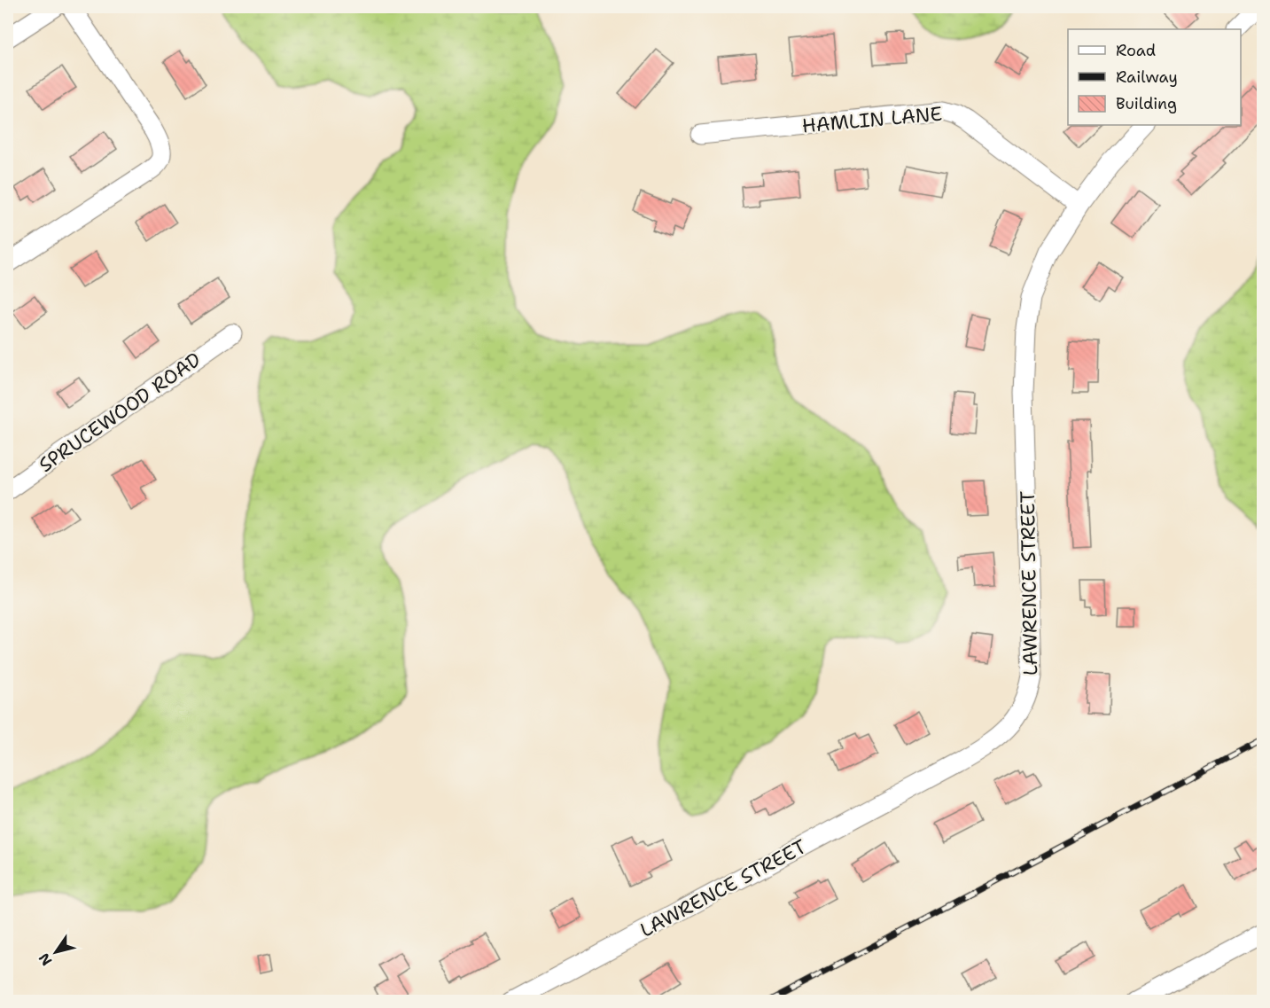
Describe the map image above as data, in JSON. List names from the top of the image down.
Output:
{
  "streets": {
    "street": ["HAMLIN LANE", "SPRUCEWOOD ROAD", "LAWRENCE STREET"]
  },
  "crossings": [
    ["HAMLIN LANE", "LAWRENCE STREET"]
  ],
  "legend": ["Road", "Railway", "Building"],
  "north": "bottom left"
}
